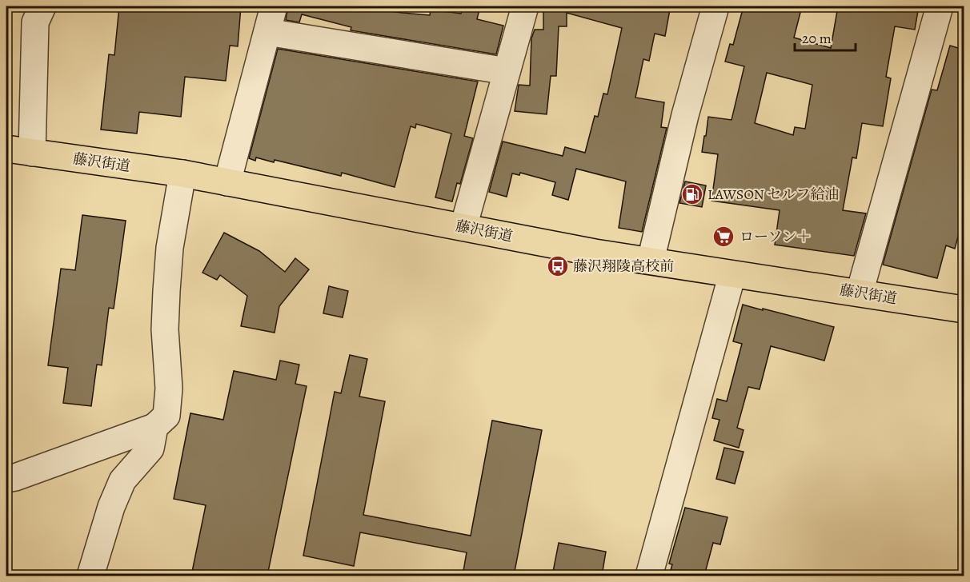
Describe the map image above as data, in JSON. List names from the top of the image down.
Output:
{
  "streets": {
    "highway": ["藤沢街道"]
  },
  "places": {
    "fuel station": ["LAWSON セルフ給油"],
    "supermarket": ["ローソン＋"],
    "bus stop": ["藤沢翔陵高校前"]
  },
  "scale_bar": "20 m"
}
